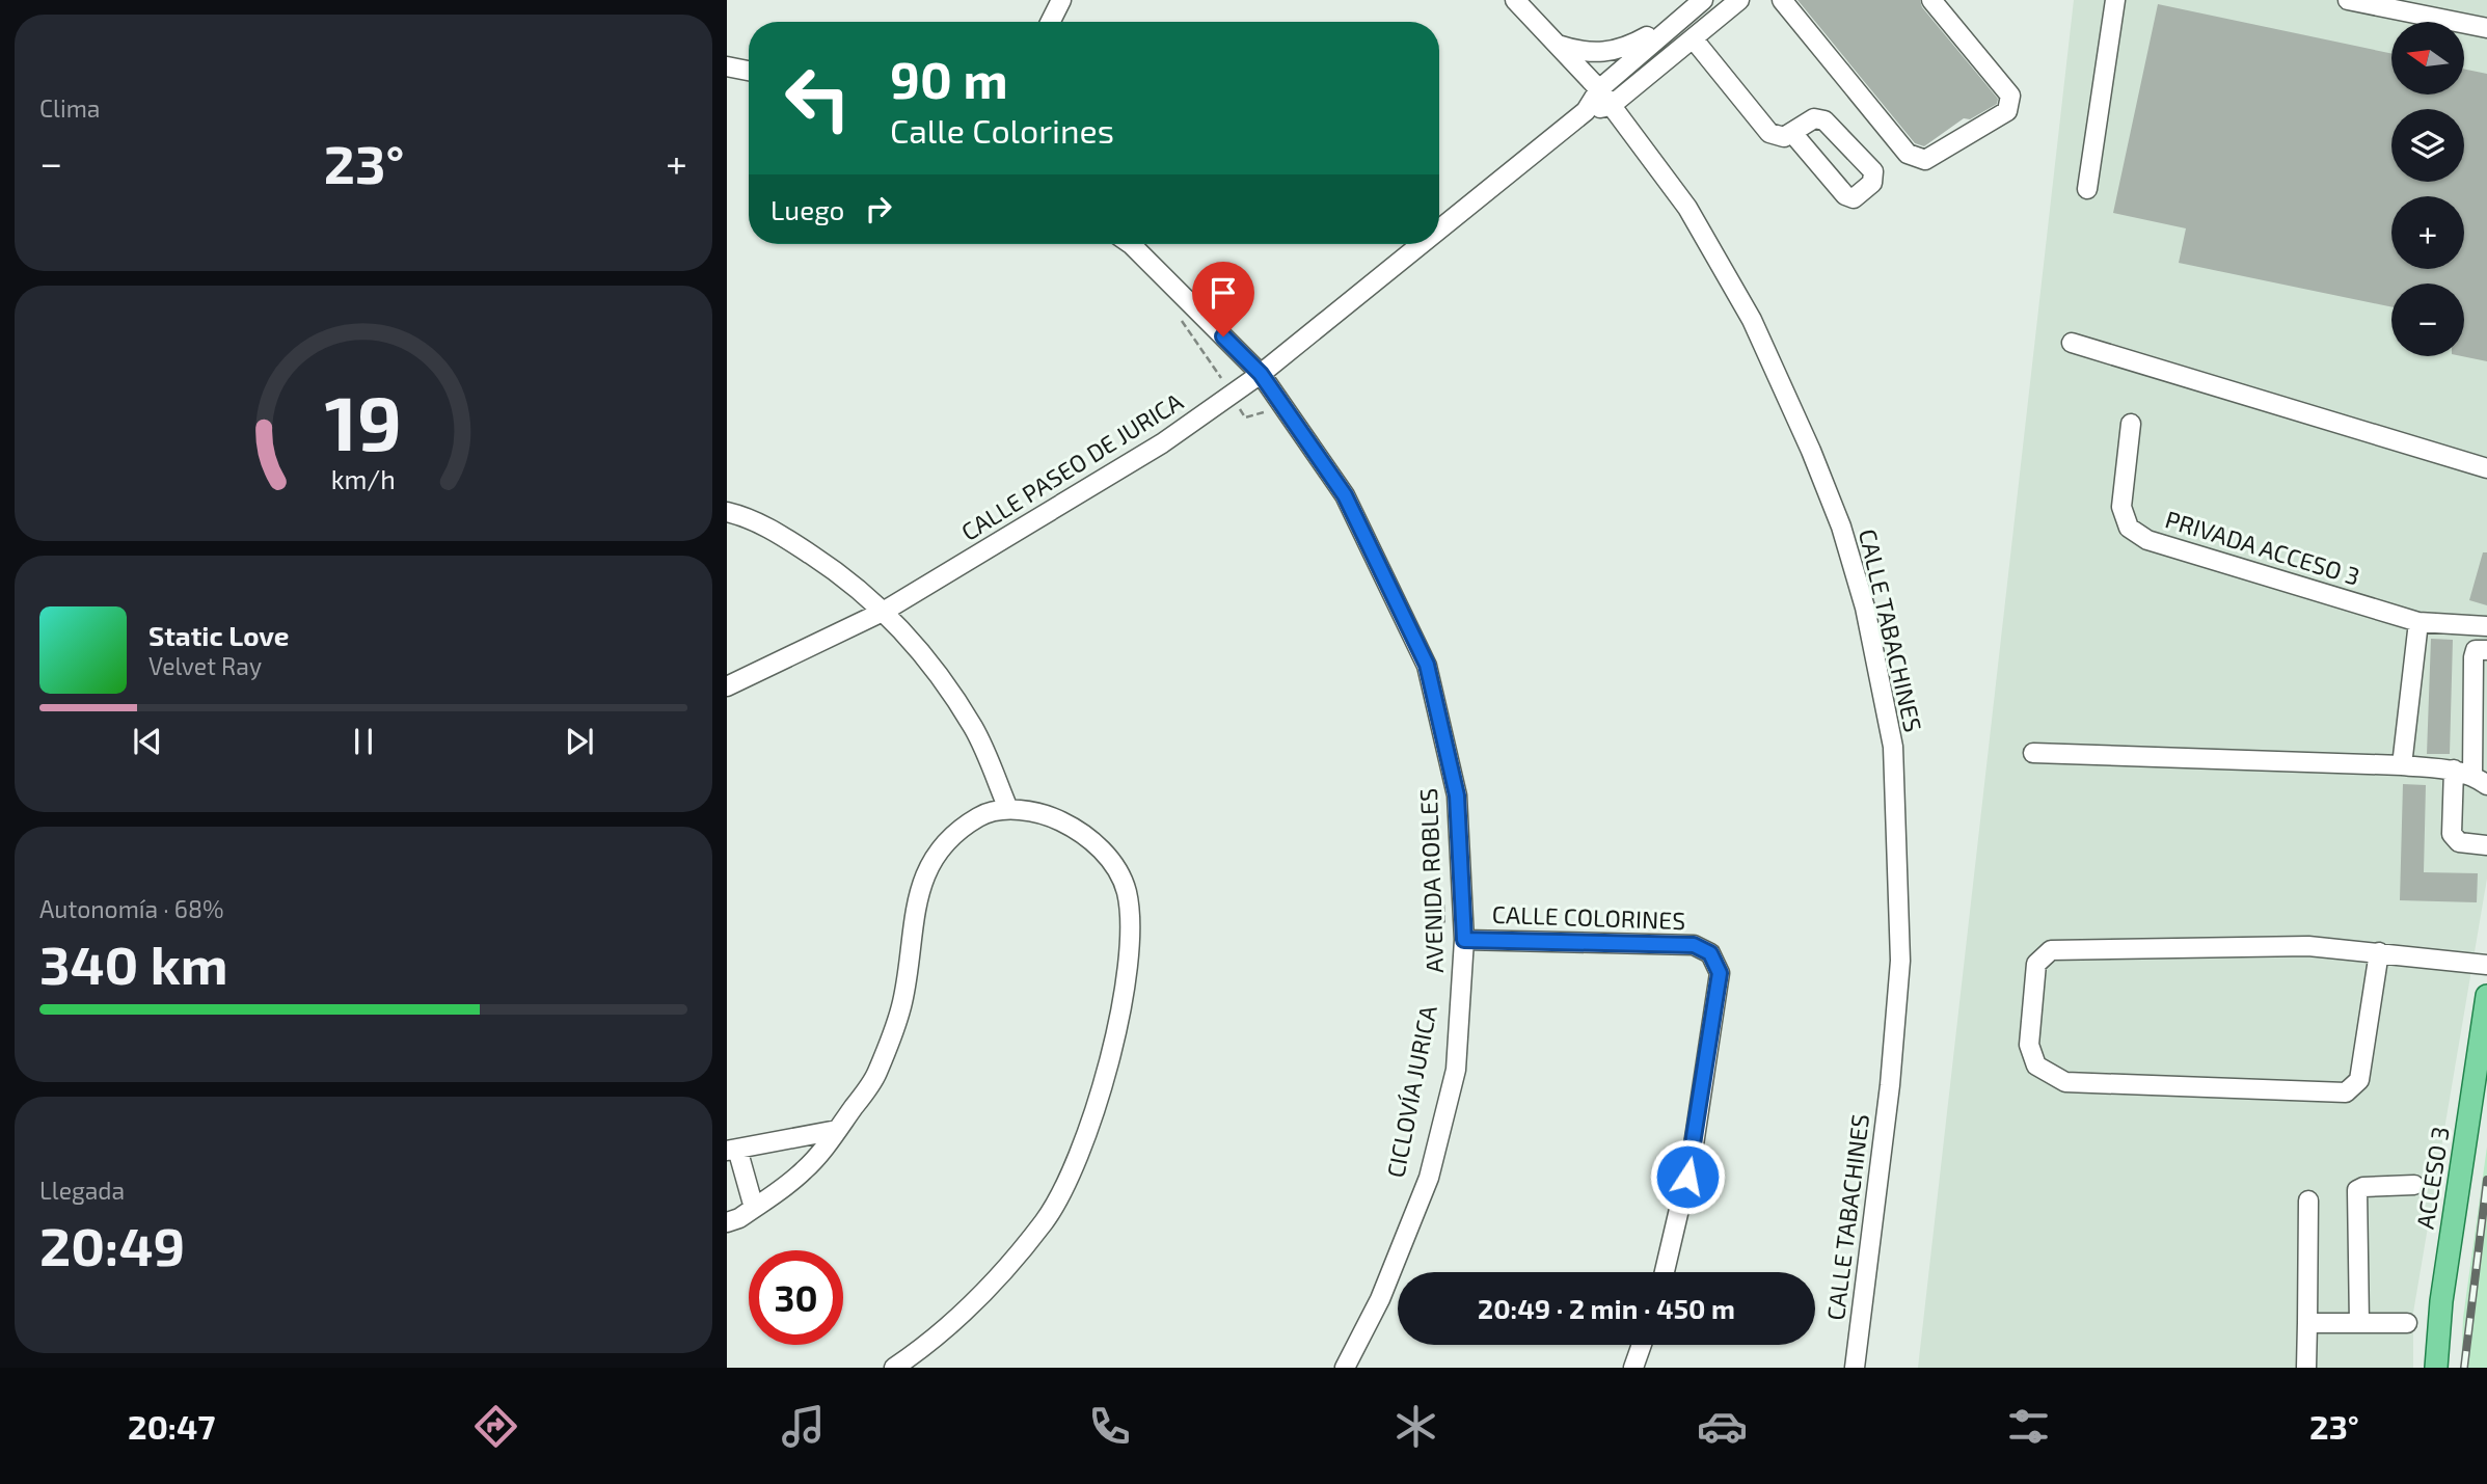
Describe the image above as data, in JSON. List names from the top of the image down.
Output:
{
  "streets": {
    "main road": ["ACCESO 3"],
    "street": [
      "CALLE PASEO DE JURICA",
      "PRIVADA ACCESO 3",
      "CALLE TABACHINES",
      "AVENIDA ROBLES",
      "CALLE COLORINES"
    ]
  },
  "crossings": [
    ["CALLE PASEO DE JURICA", "CALLE TABACHINES"],
    ["CALLE PASEO DE JURICA", "AVENIDA ROBLES"],
    ["AVENIDA ROBLES", "CALLE COLORINES"]
  ],
  "north": "left",
  "page": {
    "tile": [
      "Clima",
      ["Autonomía · 68%", "340 km"],
      ["Llegada", "20:49"]
    ],
    "map_buttons": ["+", "−"],
    "turn": ["90 m", "Calle Colorines"],
    "heat": ["−", "23°", "+"],
    "then": "Luego",
    "song": ["Static Love", "Velvet Ray"],
    "limit": "30",
    "trip": "20:49 · 2 min · 450 m",
    "tabs": ["20:47", "23°"],
    "gauge": ["19", "km/h"]
  }
}
